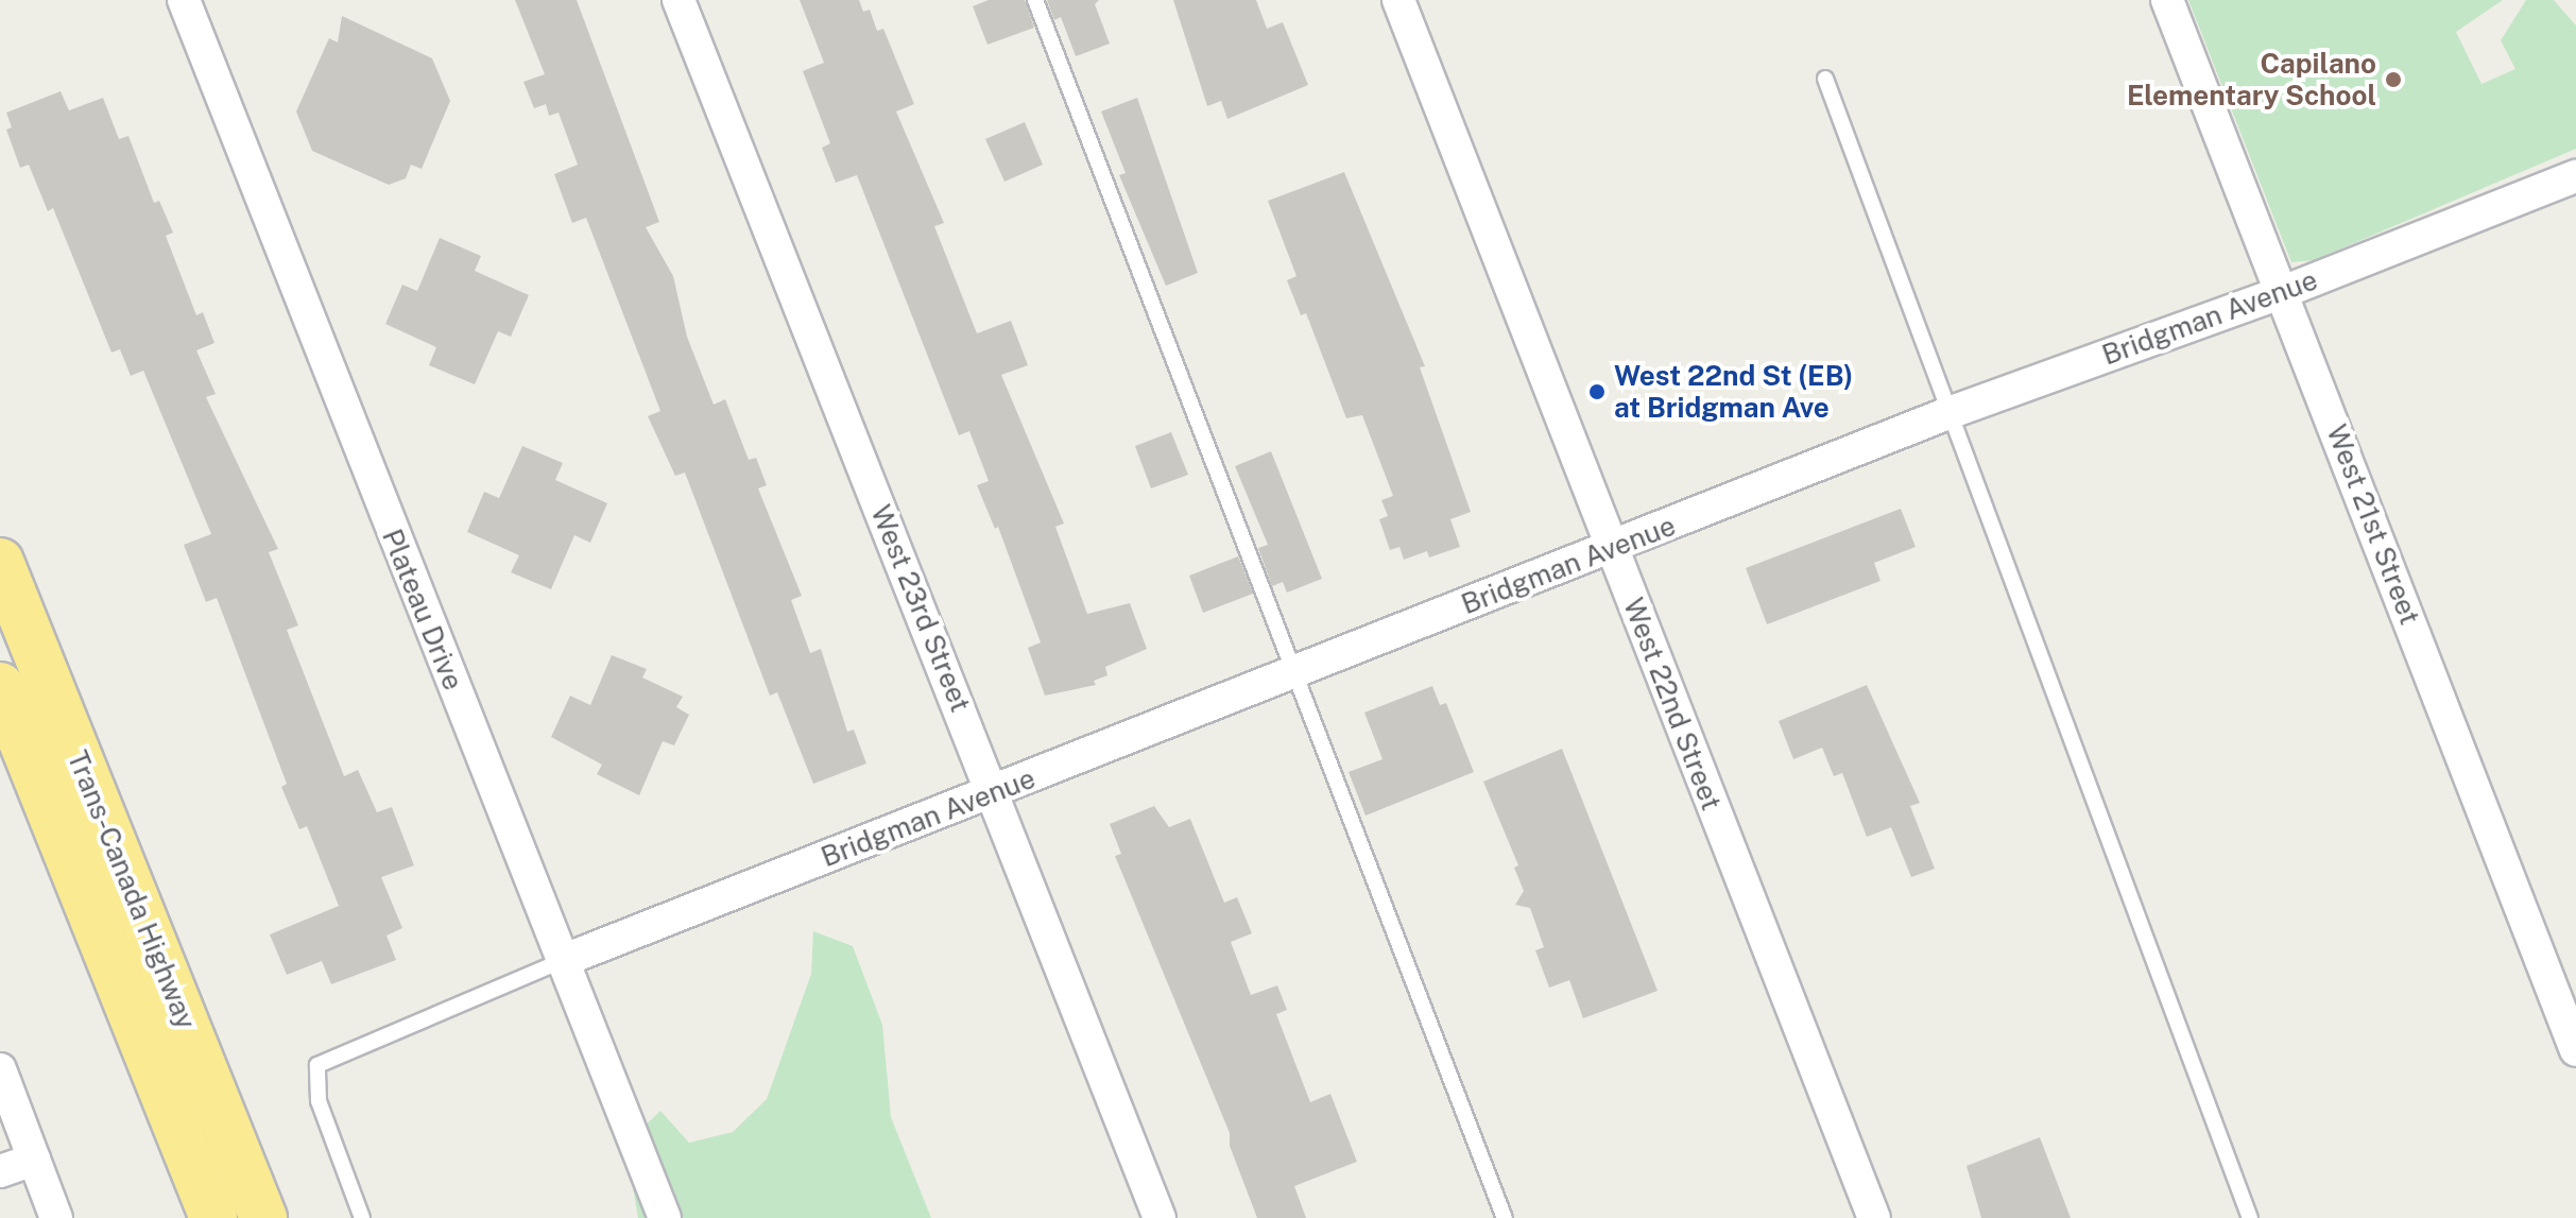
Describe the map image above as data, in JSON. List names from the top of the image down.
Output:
{
  "streets": {
    "highway": ["Trans-Canada Highway"],
    "street": [
      "Bridgman Avenue",
      "West 21st Street",
      "West 23rd Street",
      "Plateau Drive",
      "West 22nd Street"
    ]
  },
  "crossings": [
    ["Bridgman Avenue", "West 21st Street"],
    ["Bridgman Avenue", "West 23rd Street"],
    ["Bridgman Avenue", "Plateau Drive"],
    ["Bridgman Avenue", "West 22nd Street"]
  ],
  "places": ["Capilano Elementary School", "West 22nd St (EB) at Bridgman Ave"]
}
